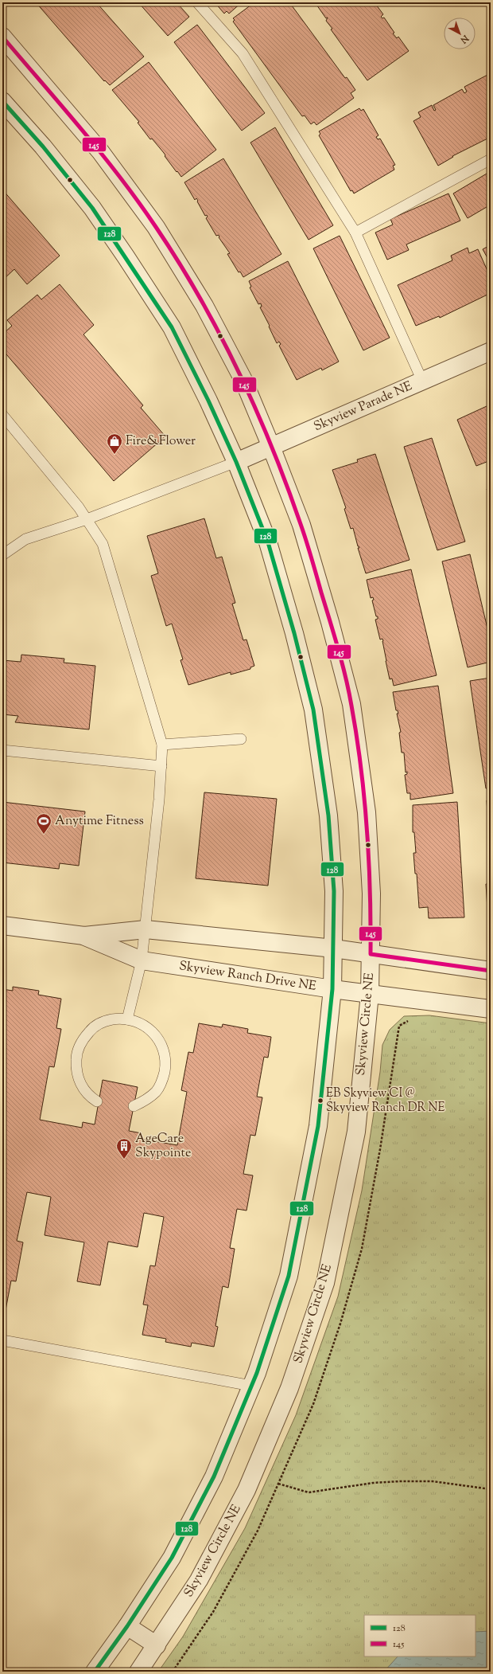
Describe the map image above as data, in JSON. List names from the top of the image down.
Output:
{
  "streets": {
    "street": ["Skyview Parade NE", "Skyview Ranch Drive NE", "Skyview Circle NE"]
  },
  "crossings": [
    ["Skyview Parade NE", "Skyview Circle NE"],
    ["Skyview Ranch Drive NE", "Skyview Circle NE"]
  ],
  "places": {
    "shop": ["Fire&Flower"],
    "sports": ["Anytime Fitness"],
    "other": ["EB Skyview CI @ Skyview Ranch DR NE"],
    "building": ["AgeCare Skypointe"]
  },
  "lines": ["transit line 145", "transit line 128"],
  "legend": ["128", "145"],
  "north": "bottom right"
}
